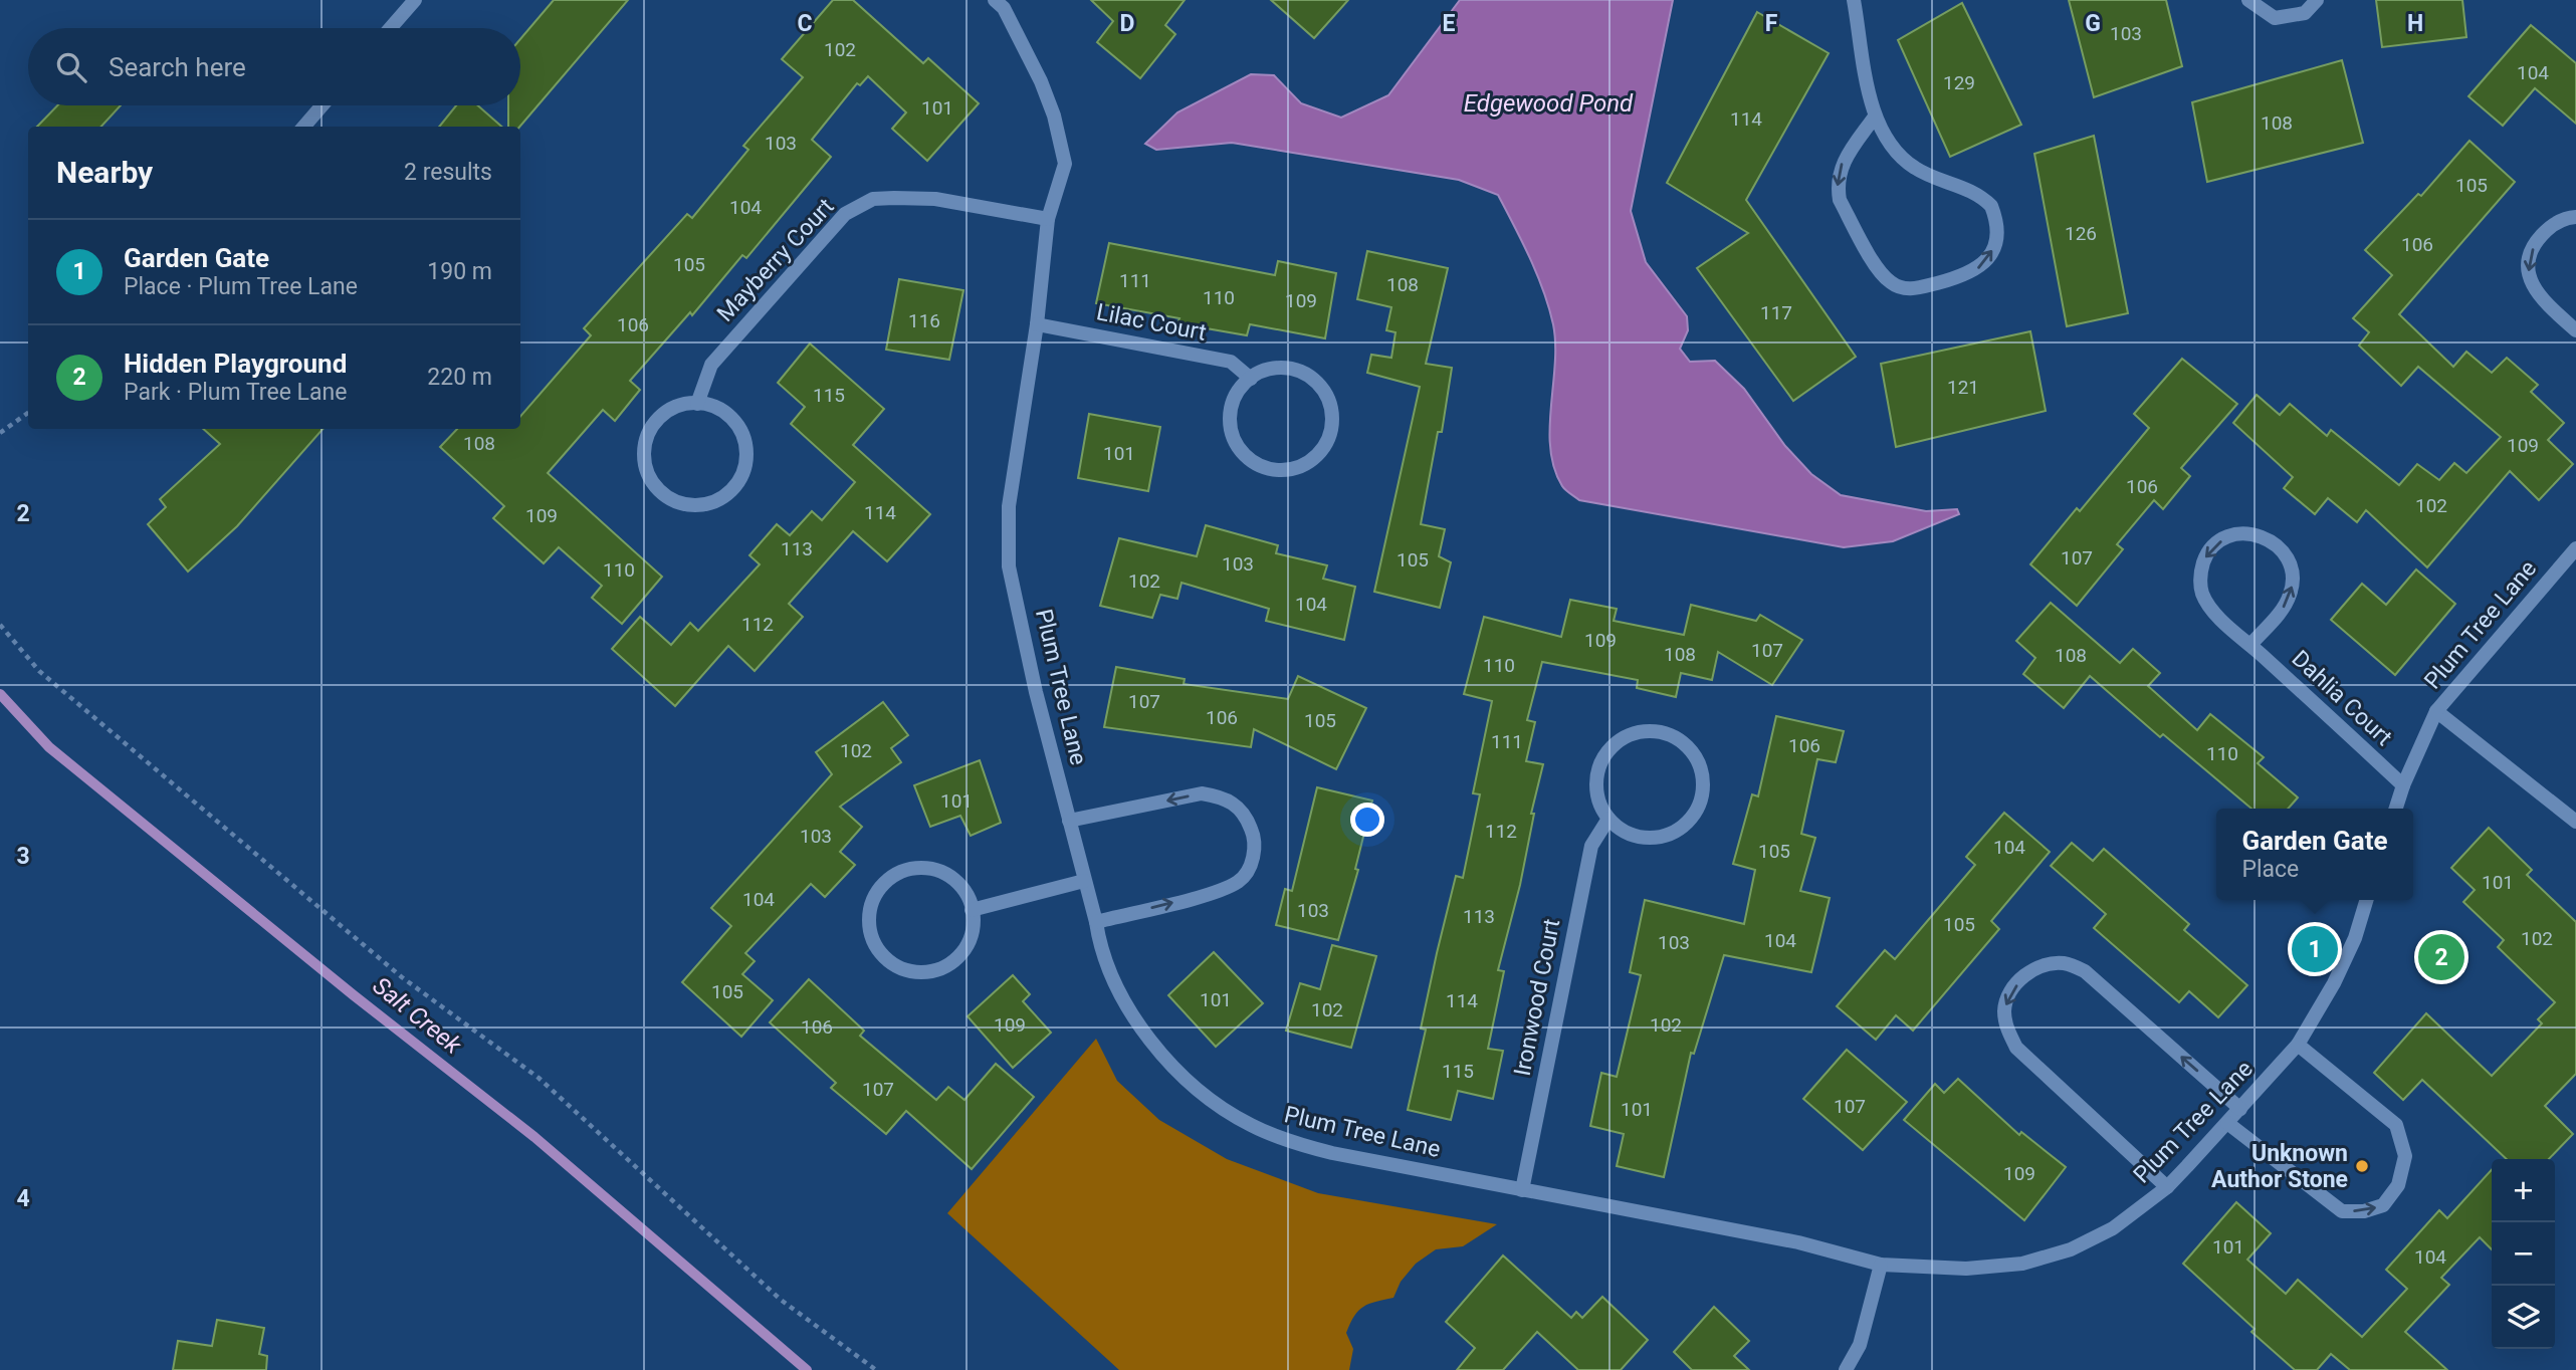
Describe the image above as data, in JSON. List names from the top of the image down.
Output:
{
  "streets": {
    "street": [
      "Mayberry Court",
      "Lilac Court",
      "Plum Tree Lane",
      "Dahlia Court",
      "Ironwood Court"
    ]
  },
  "crossings": [
    ["Mayberry Court", "Plum Tree Lane"],
    ["Lilac Court", "Plum Tree Lane"],
    ["Plum Tree Lane", "Dahlia Court"],
    ["Plum Tree Lane", "Ironwood Court"]
  ],
  "water": ["Edgewood Pond", "Salt Creek"],
  "places": ["Unknown Author Stone"],
  "house_numbers": [
    "103",
    "102",
    "104",
    "129",
    "101",
    "114",
    "108",
    "103",
    "105",
    "104",
    "126",
    "106",
    "105",
    "111",
    "108",
    "110",
    "109",
    "117",
    "116",
    "106",
    "121",
    "115",
    "108",
    "109",
    "101",
    "106",
    "102",
    "114",
    "109",
    "113",
    "107",
    "105",
    "103",
    "110",
    "102",
    "104",
    "112",
    "109",
    "107",
    "108",
    "108",
    "110",
    "107",
    "106",
    "105",
    "111",
    "106",
    "102",
    "110",
    "101",
    "112",
    "103",
    "104",
    "105",
    "101",
    "104",
    "103",
    "113",
    "105",
    "102",
    "104",
    "103",
    "105",
    "101",
    "114",
    "102",
    "109",
    "102",
    "106",
    "115",
    "107",
    "107",
    "101",
    "109",
    "101",
    "104"
  ],
  "page": {
    "search": "Search here",
    "heading": ["Nearby", "2 results"],
    "list": [
      {
        "mark": "1",
        "name": "Garden Gate",
        "note": "Place · Plum Tree Lane",
        "value": "190 m"
      },
      {
        "mark": "2",
        "name": "Hidden Playground",
        "note": "Park · Plum Tree Lane",
        "value": "220 m"
      }
    ],
    "popup": ["Garden Gate", "Place"],
    "pins": ["1", "2"],
    "map_buttons": ["+", "−"]
  },
  "grid": {
    "columns": [
      "C",
      "D",
      "E",
      "F",
      "G",
      "H"
    ],
    "rows": ["2", "3", "4"]
  }
}
